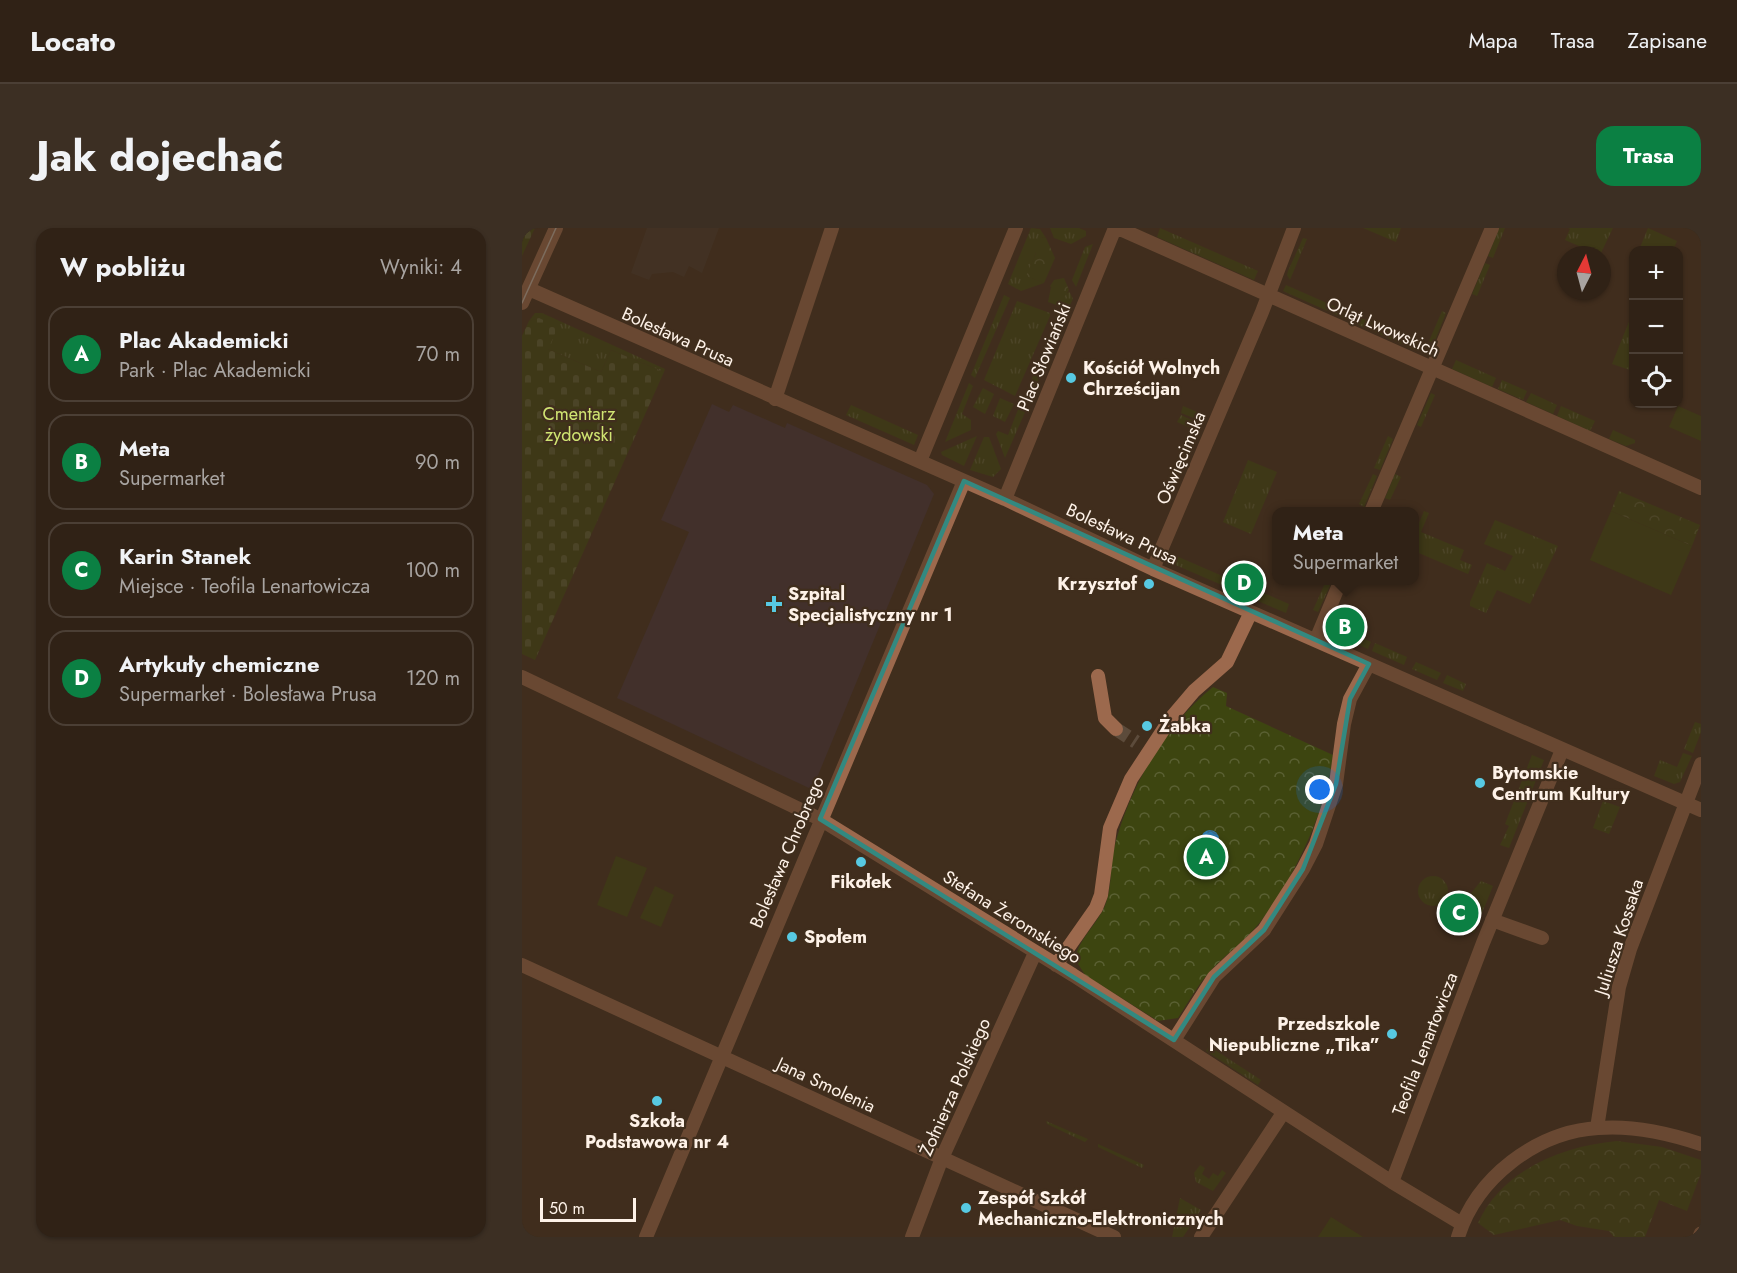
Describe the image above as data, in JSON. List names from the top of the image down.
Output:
{
  "streets": {
    "street": [
      "Orląt Lwowskich",
      "Bolesława Prusa",
      "Plac Słowiański",
      "Oświęcimska",
      "Bolesława Chrobrego",
      "Stefana Żeromskiego",
      "Juliusza Kossaka",
      "Teofila Lenartowicza",
      "Jana Smolenia",
      "Żołnierza Polskiego"
    ]
  },
  "crossings": [
    ["Orląt Lwowskich", "Plac Słowiański"],
    ["Orląt Lwowskich", "Oświęcimska"],
    ["Bolesława Prusa", "Plac Słowiański"],
    ["Bolesława Prusa", "Oświęcimska"],
    ["Bolesława Prusa", "Bolesława Chrobrego"],
    ["Bolesława Prusa", "Juliusza Kossaka"],
    ["Bolesława Prusa", "Teofila Lenartowicza"],
    ["Bolesława Chrobrego", "Stefana Żeromskiego"],
    ["Bolesława Chrobrego", "Jana Smolenia"],
    ["Stefana Żeromskiego", "Teofila Lenartowicza"],
    ["Stefana Żeromskiego", "Żołnierza Polskiego"],
    ["Jana Smolenia", "Żołnierza Polskiego"]
  ],
  "parks": ["Cmentarz żydowski"],
  "places": {
    "other": [
      "Kościół Wolnych Chrześcijan",
      "Krzysztof",
      "Żabka",
      "Bytomskie Centrum Kultury",
      "Fikołek",
      "Społem",
      "Przedszkole Niepubliczne „Tika”",
      "Szkoła Podstawowa nr 4",
      "Zespół Szkół Mechaniczno-Elektronicznych"
    ],
    "health": ["Szpital Specjalistyczny nr 1"]
  },
  "scale_bar": "50 m",
  "north": "top",
  "page": {
    "header": "Locato",
    "nav": ["Mapa", "Trasa", "Zapisane"],
    "title": "Jak dojechać",
    "buttons": "Trasa",
    "heading": ["W pobliżu", "Wyniki: 4"],
    "map_buttons": ["+", "−"],
    "list": [
      {
        "mark": "A",
        "name": "Plac Akademicki",
        "note": "Park · Plac Akademicki",
        "value": "70 m"
      },
      {
        "mark": "B",
        "name": "Meta",
        "note": "Supermarket",
        "value": "90 m"
      },
      {
        "mark": "C",
        "name": "Karin Stanek",
        "note": "Miejsce · Teofila Lenartowicza",
        "value": "100 m"
      },
      {
        "mark": "D",
        "name": "Artykuły chemiczne",
        "note": "Supermarket · Bolesława Prusa",
        "value": "120 m"
      }
    ],
    "popup": ["Meta", "Supermarket"],
    "pins": [
      "D",
      "B",
      "A",
      "C"
    ],
    "scale": "50 m"
  }
}
